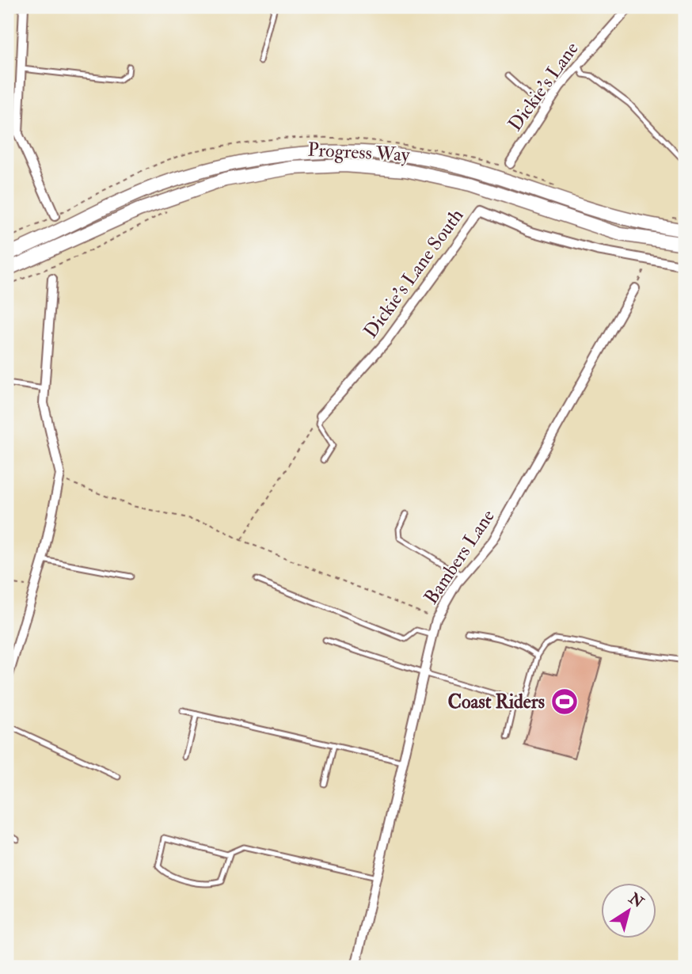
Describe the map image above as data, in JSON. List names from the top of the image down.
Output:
{
  "streets": {
    "main road": ["Progress Way"],
    "street": ["Dickie's Lane", "Dickie's Lane South", "Bambers Lane"]
  },
  "places": {
    "sports": ["Coast Riders"]
  },
  "north": "top right"
}
